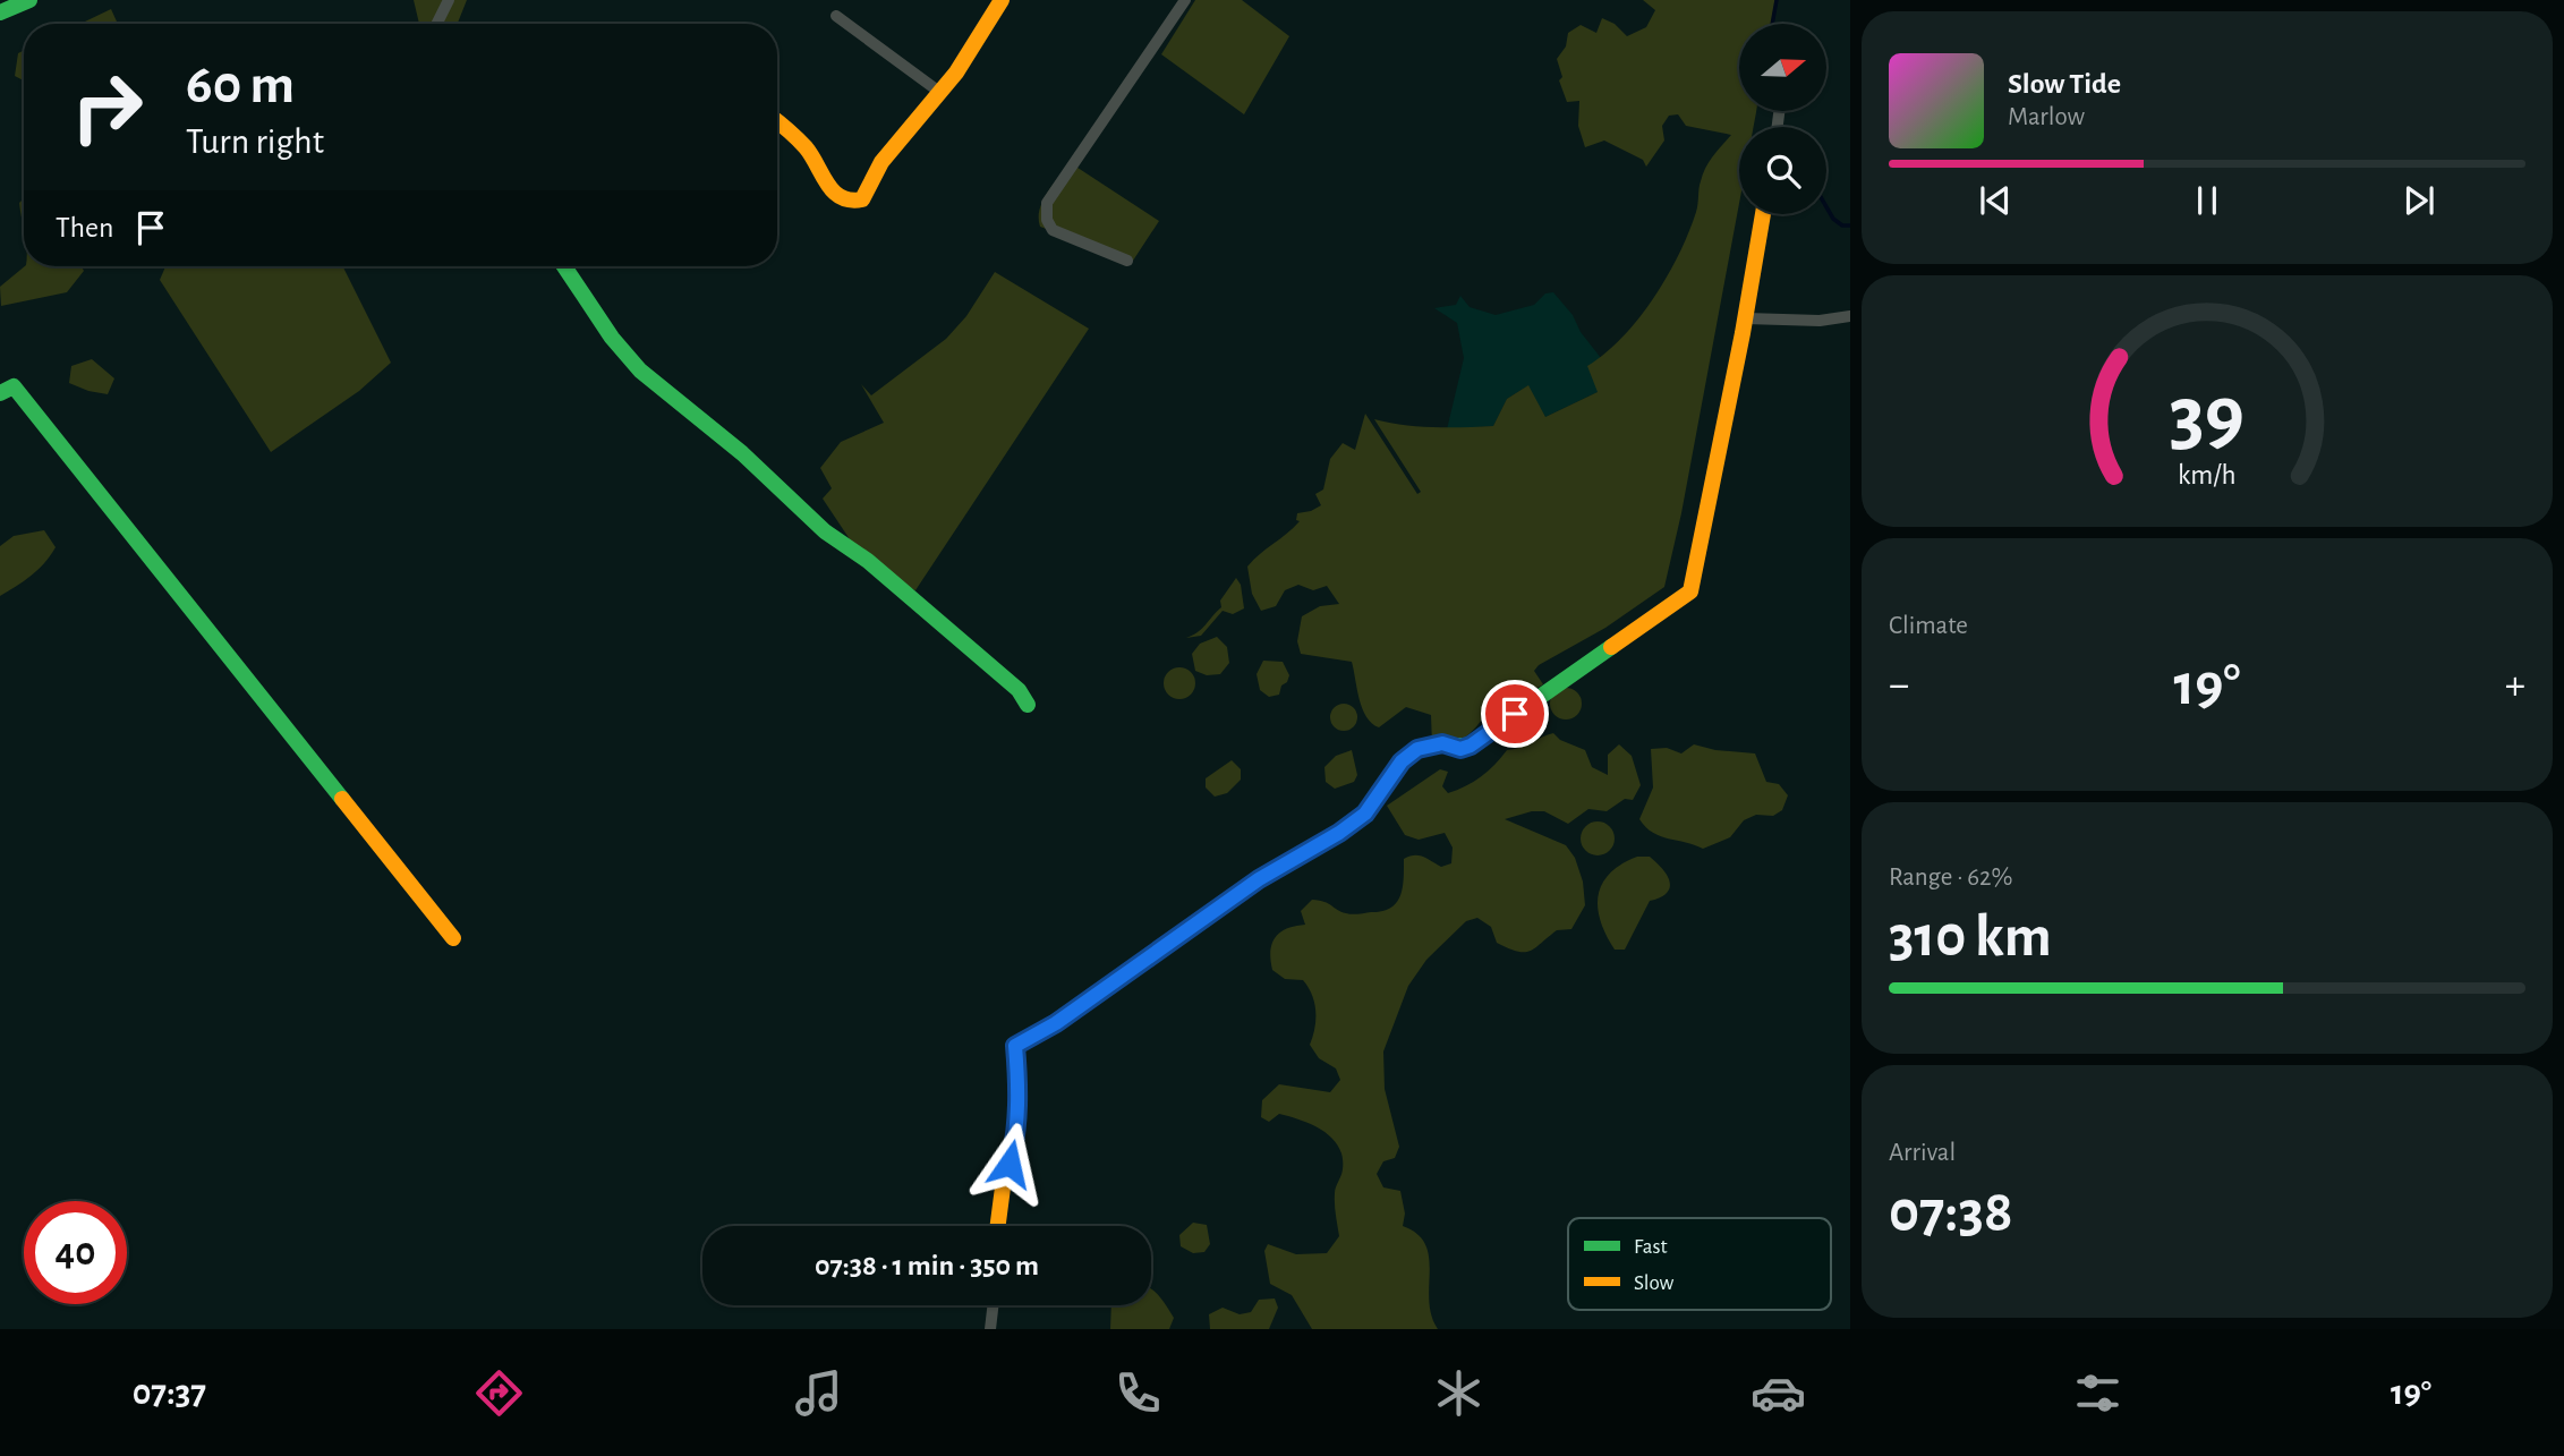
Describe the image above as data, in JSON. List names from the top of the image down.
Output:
{
  "legend": ["Fast", "Slow"],
  "north": "right",
  "page": {
    "turn": ["60 m", "Turn right"],
    "song": ["Slow Tide", "Marlow"],
    "then": "Then",
    "tile": [
      "Climate",
      ["Range · 62%", "310 km"],
      ["Arrival", "07:38"]
    ],
    "heat": ["−", "19°", "+"],
    "limit": "40",
    "trip": "07:38 · 1 min · 350 m",
    "tabs": ["07:37", "19°"],
    "gauge": ["39", "km/h"]
  }
}
